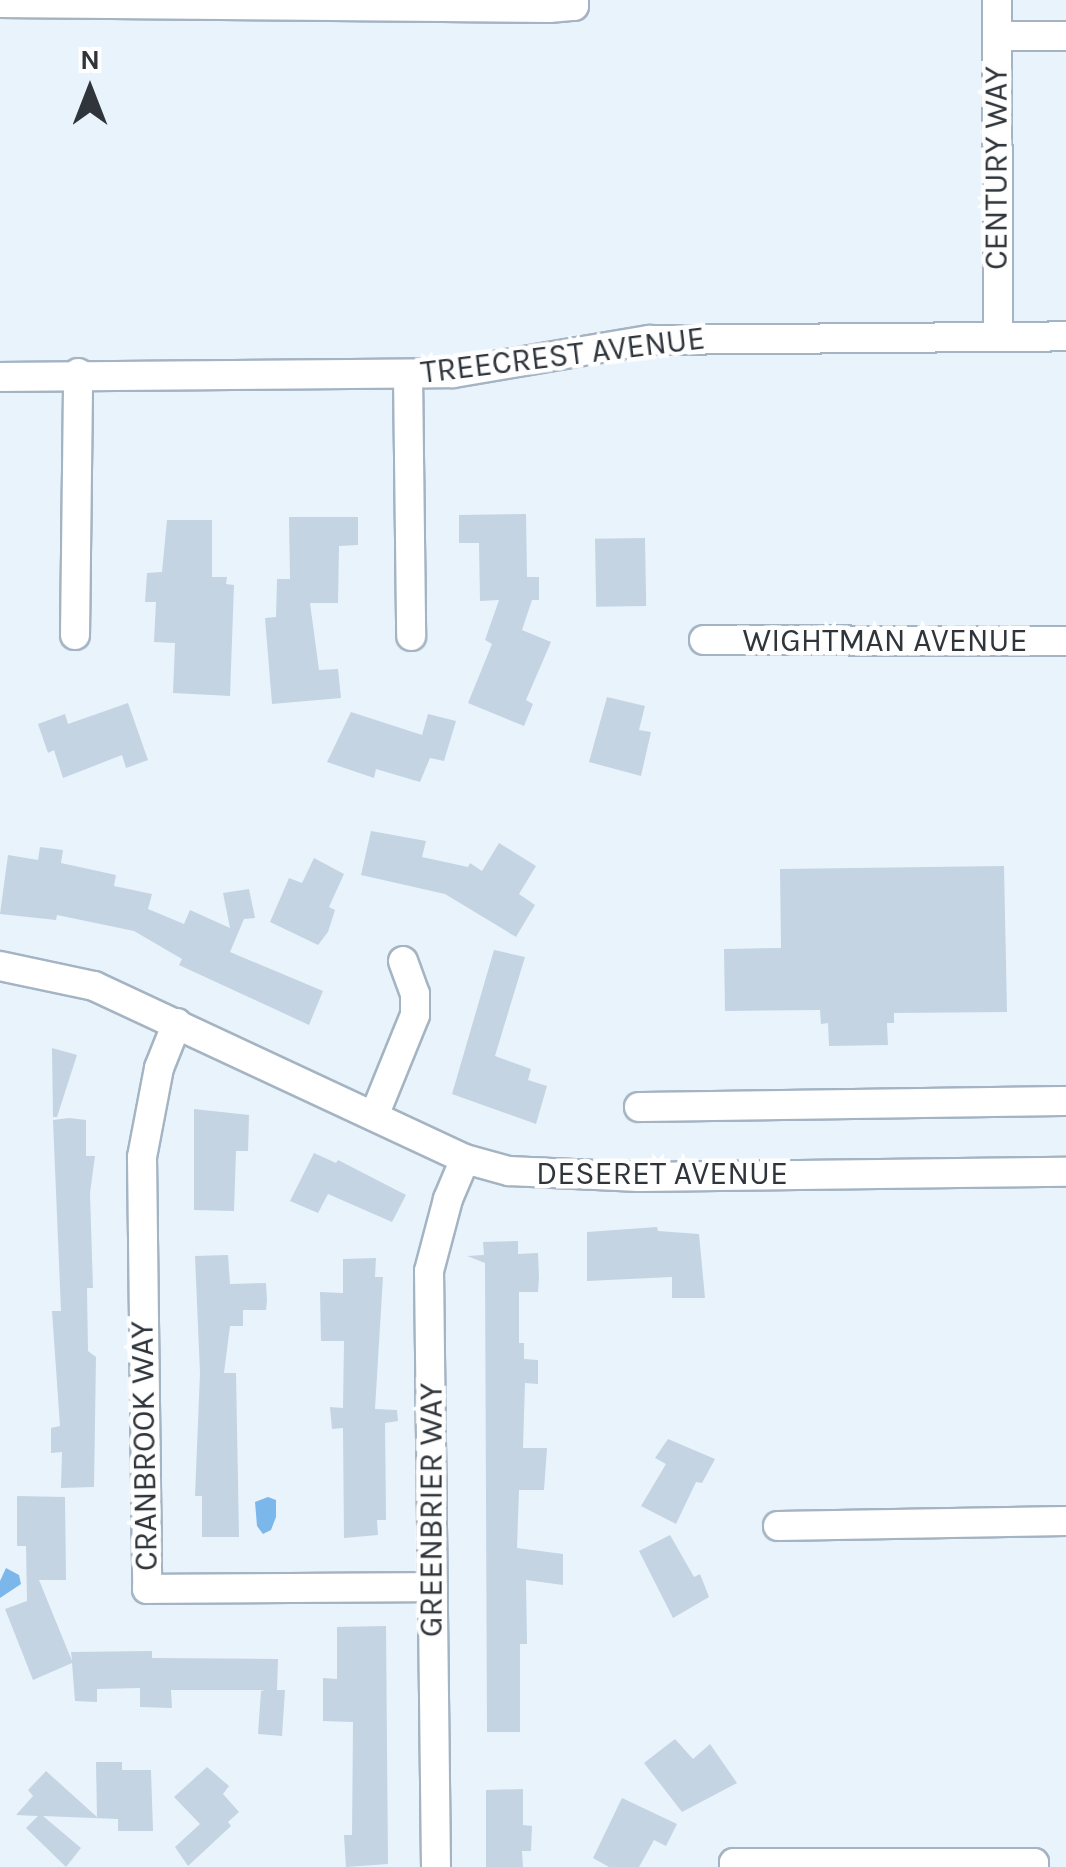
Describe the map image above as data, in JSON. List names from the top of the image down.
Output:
{
  "streets": {
    "street": [
      "CENTURY WAY",
      "TREECREST AVENUE",
      "WIGHTMAN AVENUE",
      "DESERET AVENUE",
      "CRANBROOK WAY",
      "GREENBRIER WAY"
    ]
  },
  "crossings": [
    ["CENTURY WAY", "TREECREST AVENUE"],
    ["DESERET AVENUE", "CRANBROOK WAY"],
    ["DESERET AVENUE", "GREENBRIER WAY"],
    ["CRANBROOK WAY", "GREENBRIER WAY"]
  ],
  "north": "top"
}
